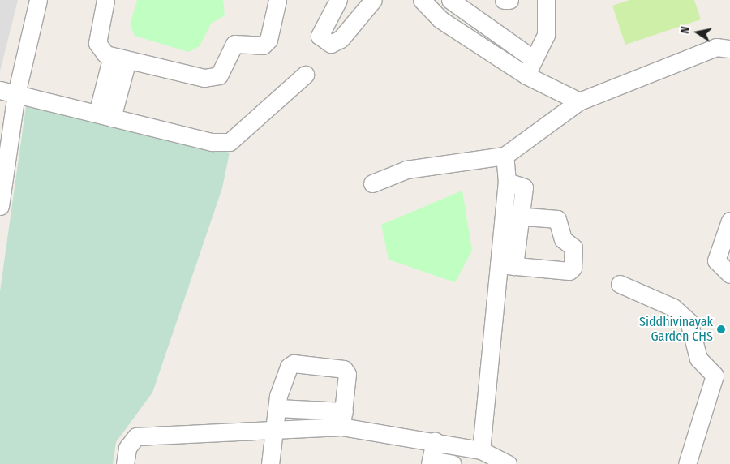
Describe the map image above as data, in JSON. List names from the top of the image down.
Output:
{
  "places": ["Siddhivinayak Garden CHS"],
  "north": "left"
}
